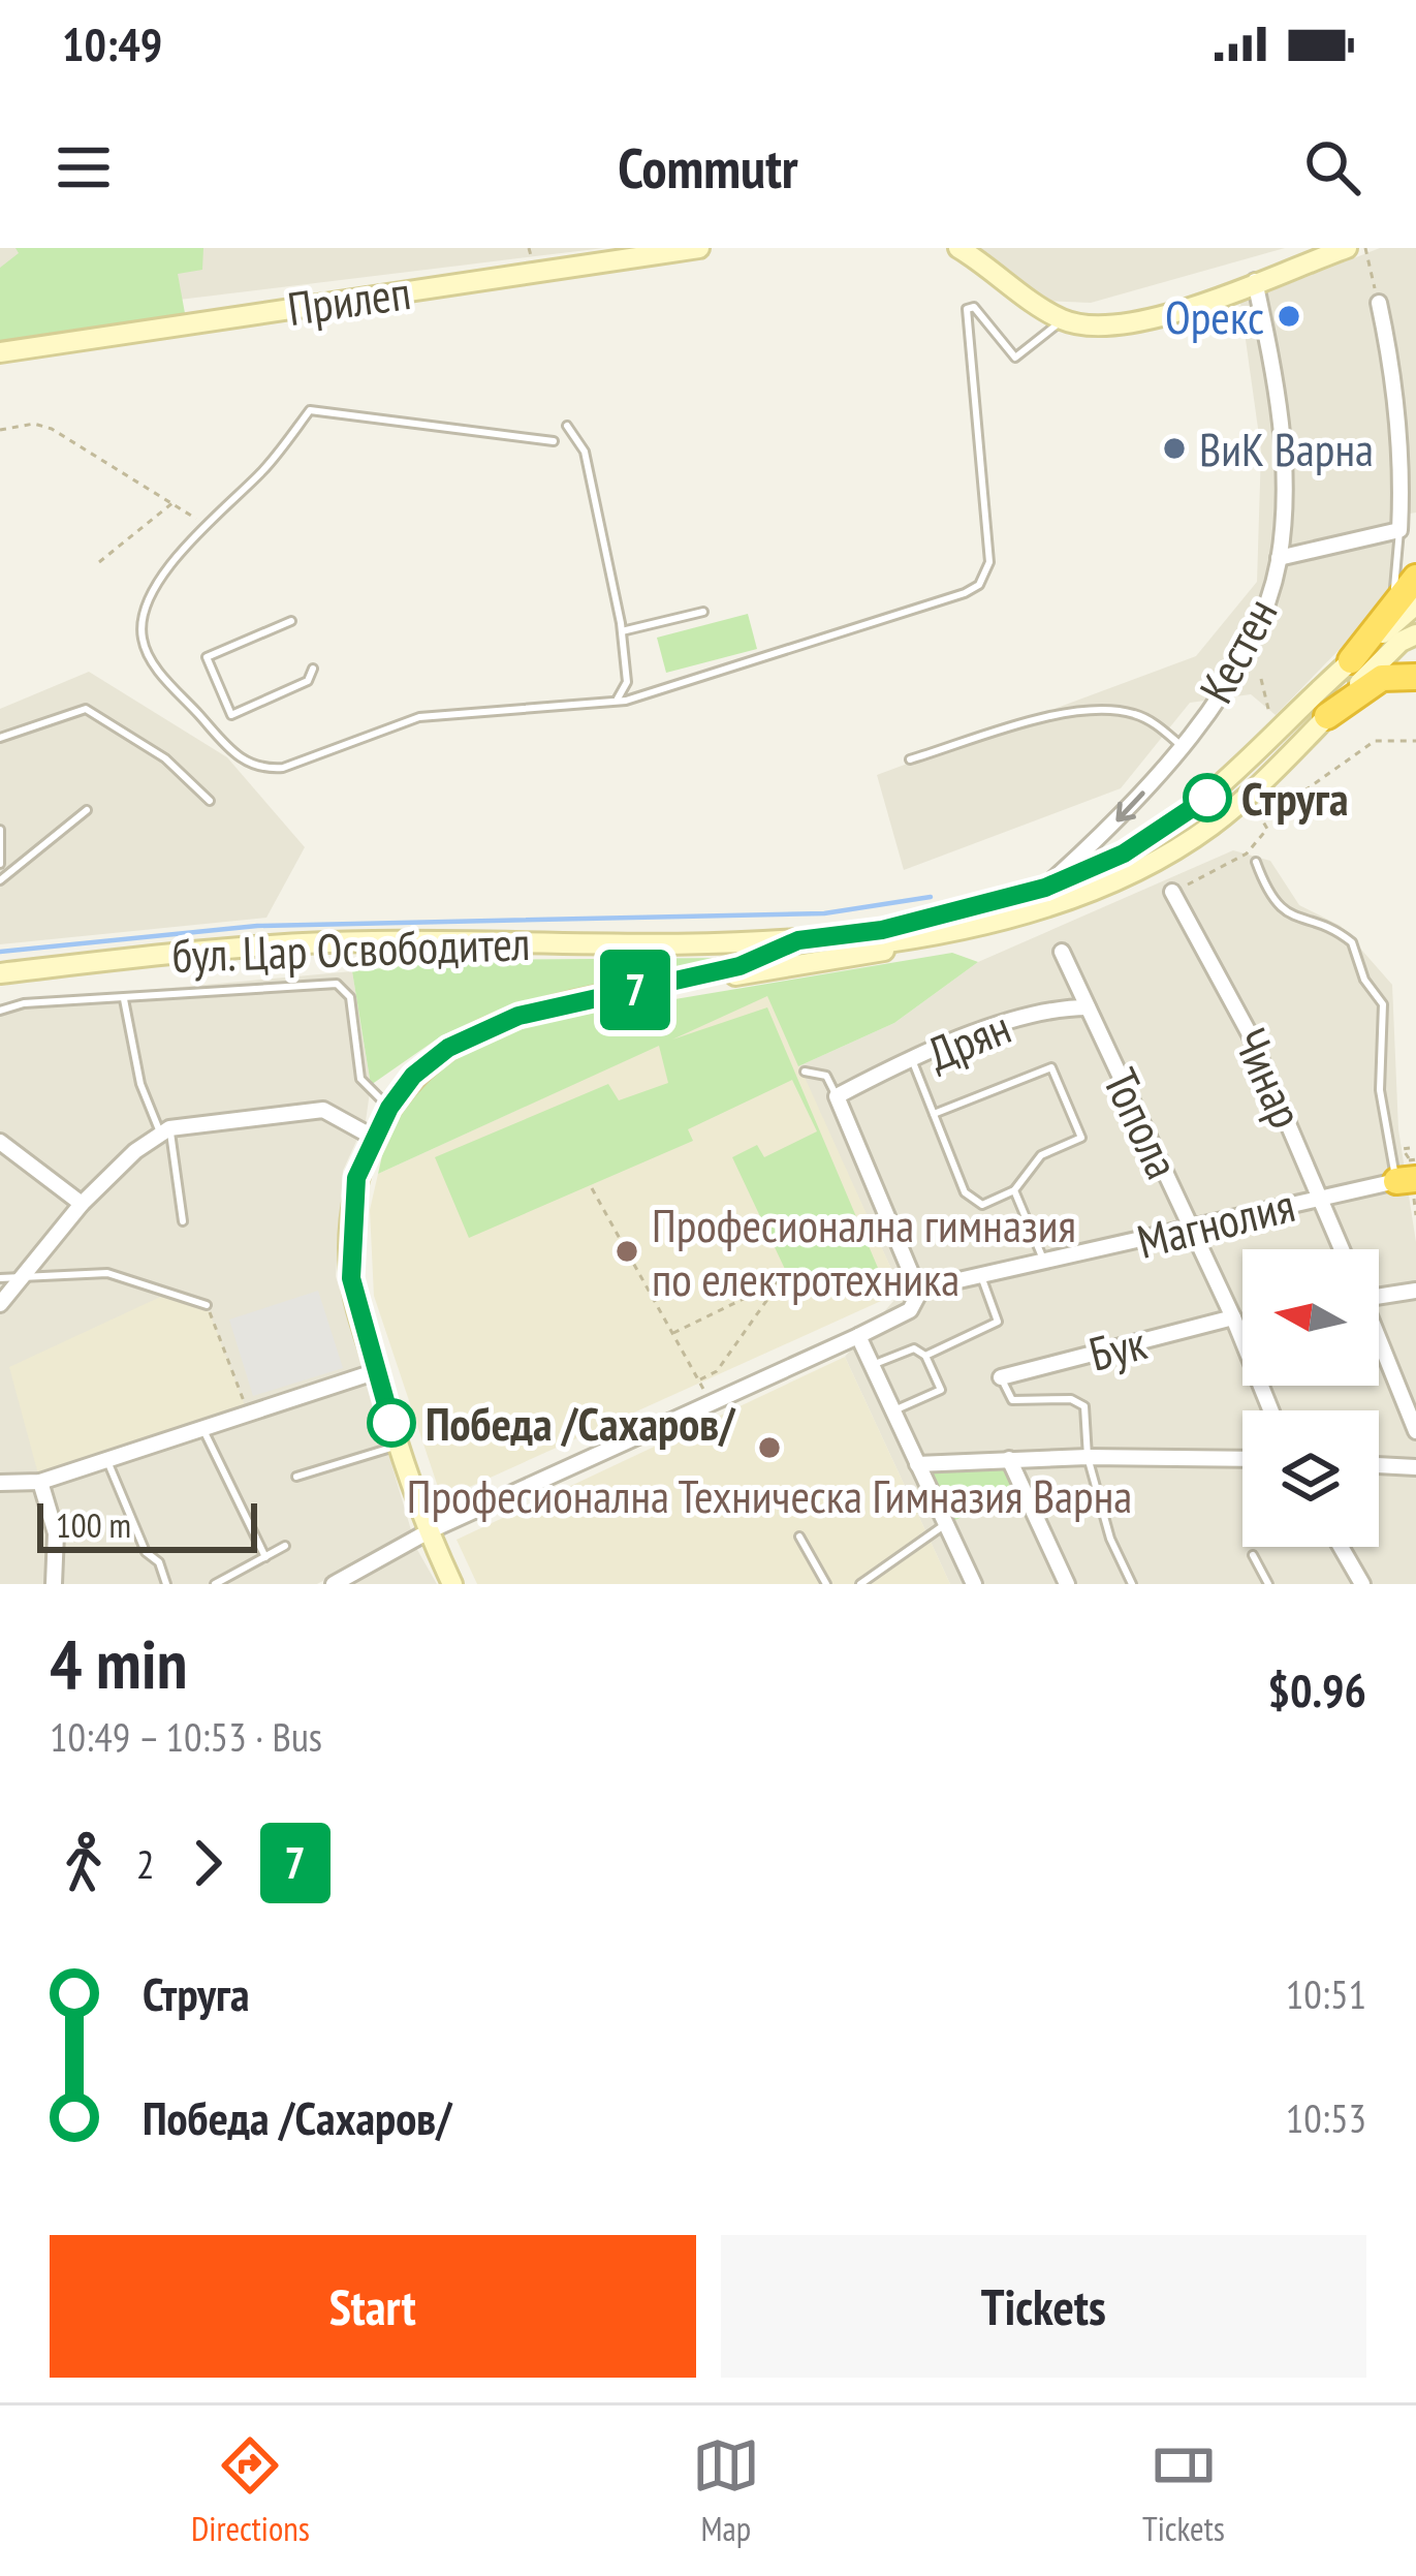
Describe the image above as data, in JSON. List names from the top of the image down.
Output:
{
  "streets": {
    "main road": ["Прилеп", "бул. Цар Освободител"],
    "street": [
      "Кестен",
      "Дрян",
      "Чинар",
      "Топола",
      "Магнолия",
      "Бук"
    ]
  },
  "crossings": [
    ["Кестен", "бул. Цар Освободител"],
    ["Дрян", "Топола"],
    ["Чинар", "Магнолия"],
    ["Топола", "Магнолия"],
    ["Топола", "Бук"]
  ],
  "places": [
    "Орекс",
    "ВиК Варна",
    "Струга",
    "Професионална гимназия по електротехника",
    "Победа /Сахаров/",
    "Професионална Техническа Гимназия Варна"
  ],
  "lines": ["bus line 7"],
  "scale_bar": "100 m",
  "north": "left",
  "page": {
    "status": "10:49",
    "header": "Commutr",
    "on_map": "7",
    "scale": "100 m",
    "heading": ["4 min", "10:49 – 10:53 · Bus", "$0.96"],
    "legs": ["2", "7"],
    "list": [
      {
        "name": "Струга",
        "value": "10:51"
      },
      {
        "name": "Победа /Сахаров/",
        "value": "10:53"
      }
    ],
    "buttons": ["Start", "Tickets"],
    "tabs": ["Directions", "Map", "Tickets"]
  }
}
